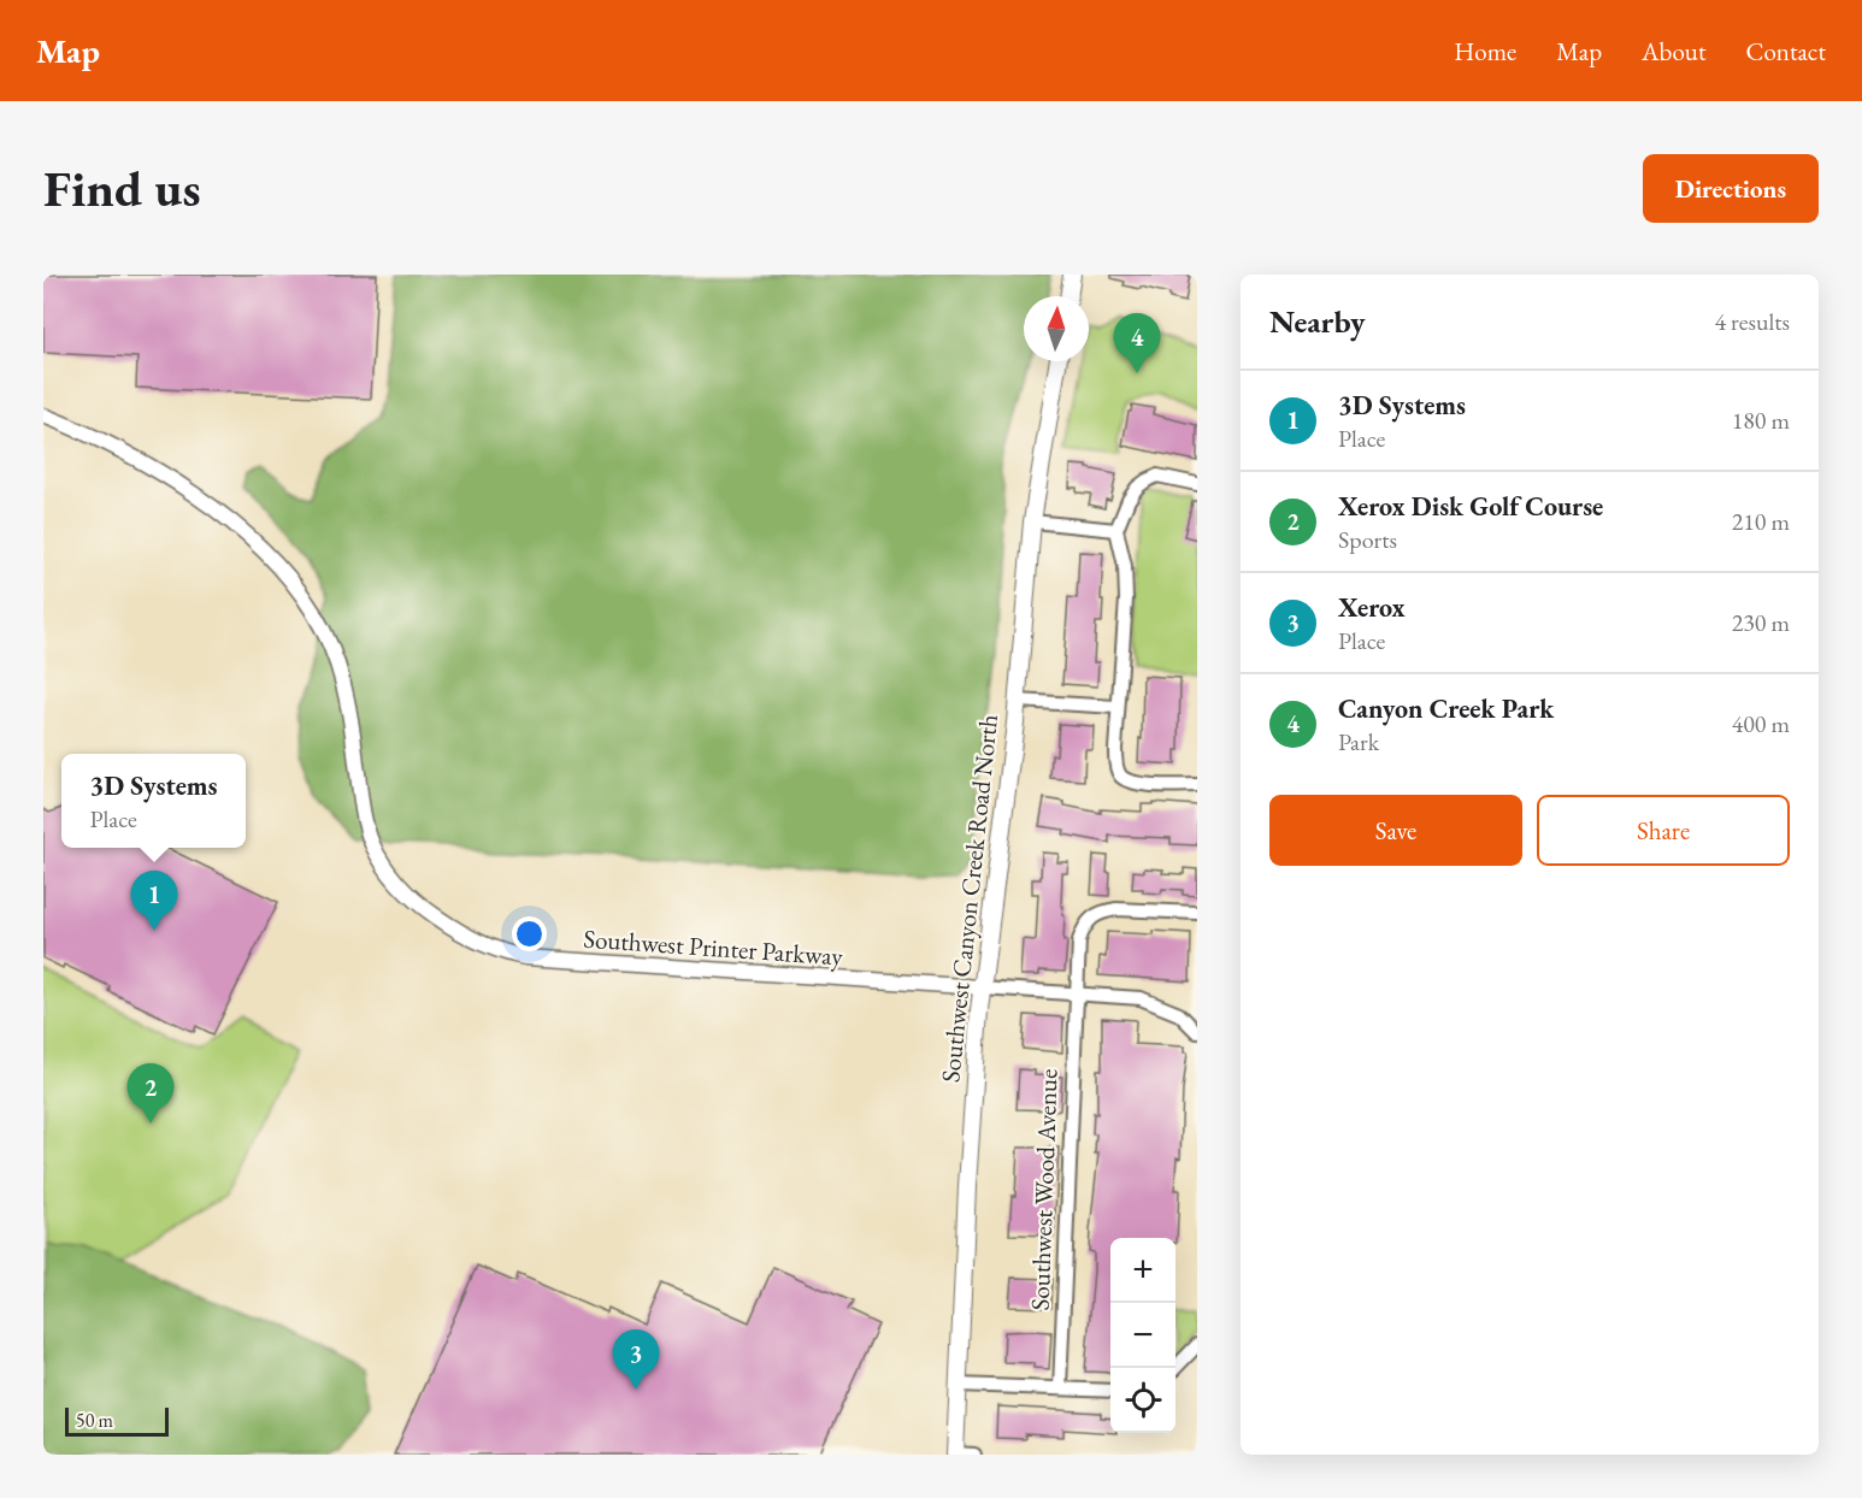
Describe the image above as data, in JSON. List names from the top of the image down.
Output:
{
  "streets": {
    "main road": ["Southwest Canyon Creek Road North"],
    "street": ["Southwest Printer Parkway", "Southwest Wood Avenue"]
  },
  "crossings": [
    ["Southwest Canyon Creek Road North", "Southwest Printer Parkway"]
  ],
  "scale_bar": "50 m",
  "north": "top",
  "page": {
    "header": "Map",
    "nav": [
      "Home",
      "Map",
      "About",
      "Contact"
    ],
    "buttons": [
      "Directions",
      ["Save", "Share"]
    ],
    "title": "Find us",
    "heading": ["Nearby", "4 results"],
    "pins": [
      "4",
      "1",
      "2",
      "3"
    ],
    "list": [
      {
        "mark": "1",
        "name": "3D Systems",
        "note": "Place",
        "value": "180 m"
      },
      {
        "mark": "2",
        "name": "Xerox Disk Golf Course",
        "note": "Sports",
        "value": "210 m"
      },
      {
        "mark": "3",
        "name": "Xerox",
        "note": "Place",
        "value": "230 m"
      },
      {
        "mark": "4",
        "name": "Canyon Creek Park",
        "note": "Park",
        "value": "400 m"
      }
    ],
    "popup": ["3D Systems", "Place"],
    "map_buttons": ["+", "−"],
    "scale": "50 m"
  }
}
